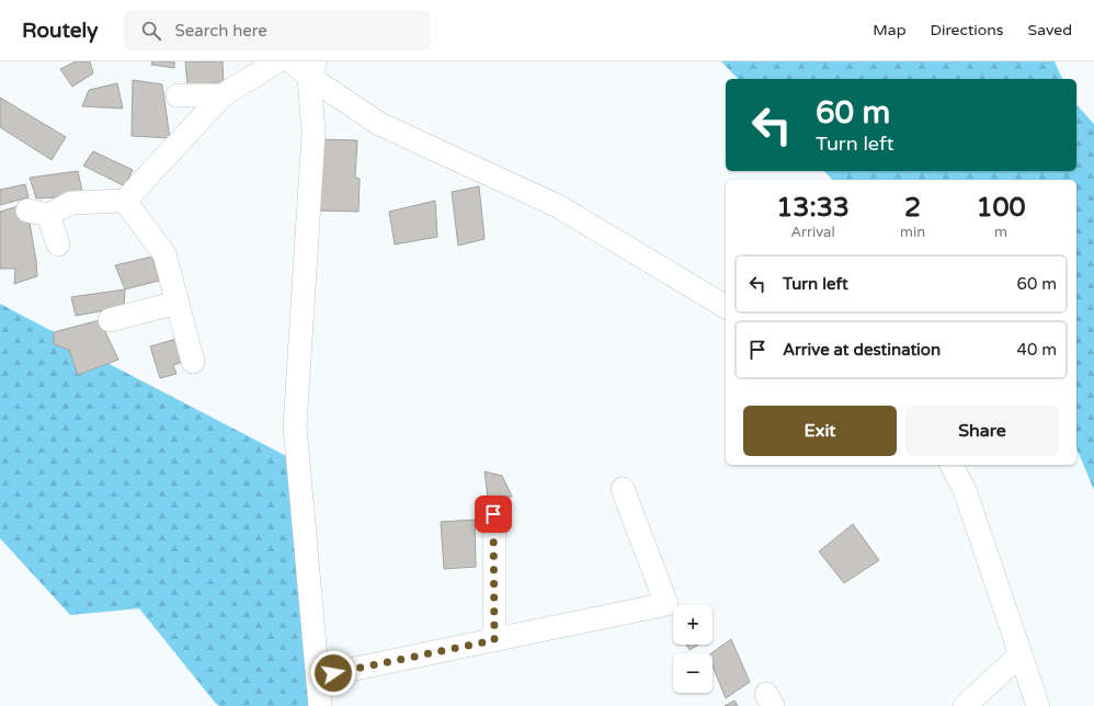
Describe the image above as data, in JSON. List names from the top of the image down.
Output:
{
  "page": {
    "header": "Routely",
    "search": "Search here",
    "nav": ["Map", "Directions", "Saved"],
    "turn": ["60 m", "Turn left"],
    "eta": [
      "13:33",
      "Arrival",
      "2",
      "min",
      "100",
      "m"
    ],
    "list": [
      {
        "name": "Turn left",
        "value": "60 m"
      },
      {
        "name": "Arrive at destination",
        "value": "40 m"
      }
    ],
    "buttons": ["Exit", "Share"],
    "map_buttons": ["+", "−"]
  }
}
